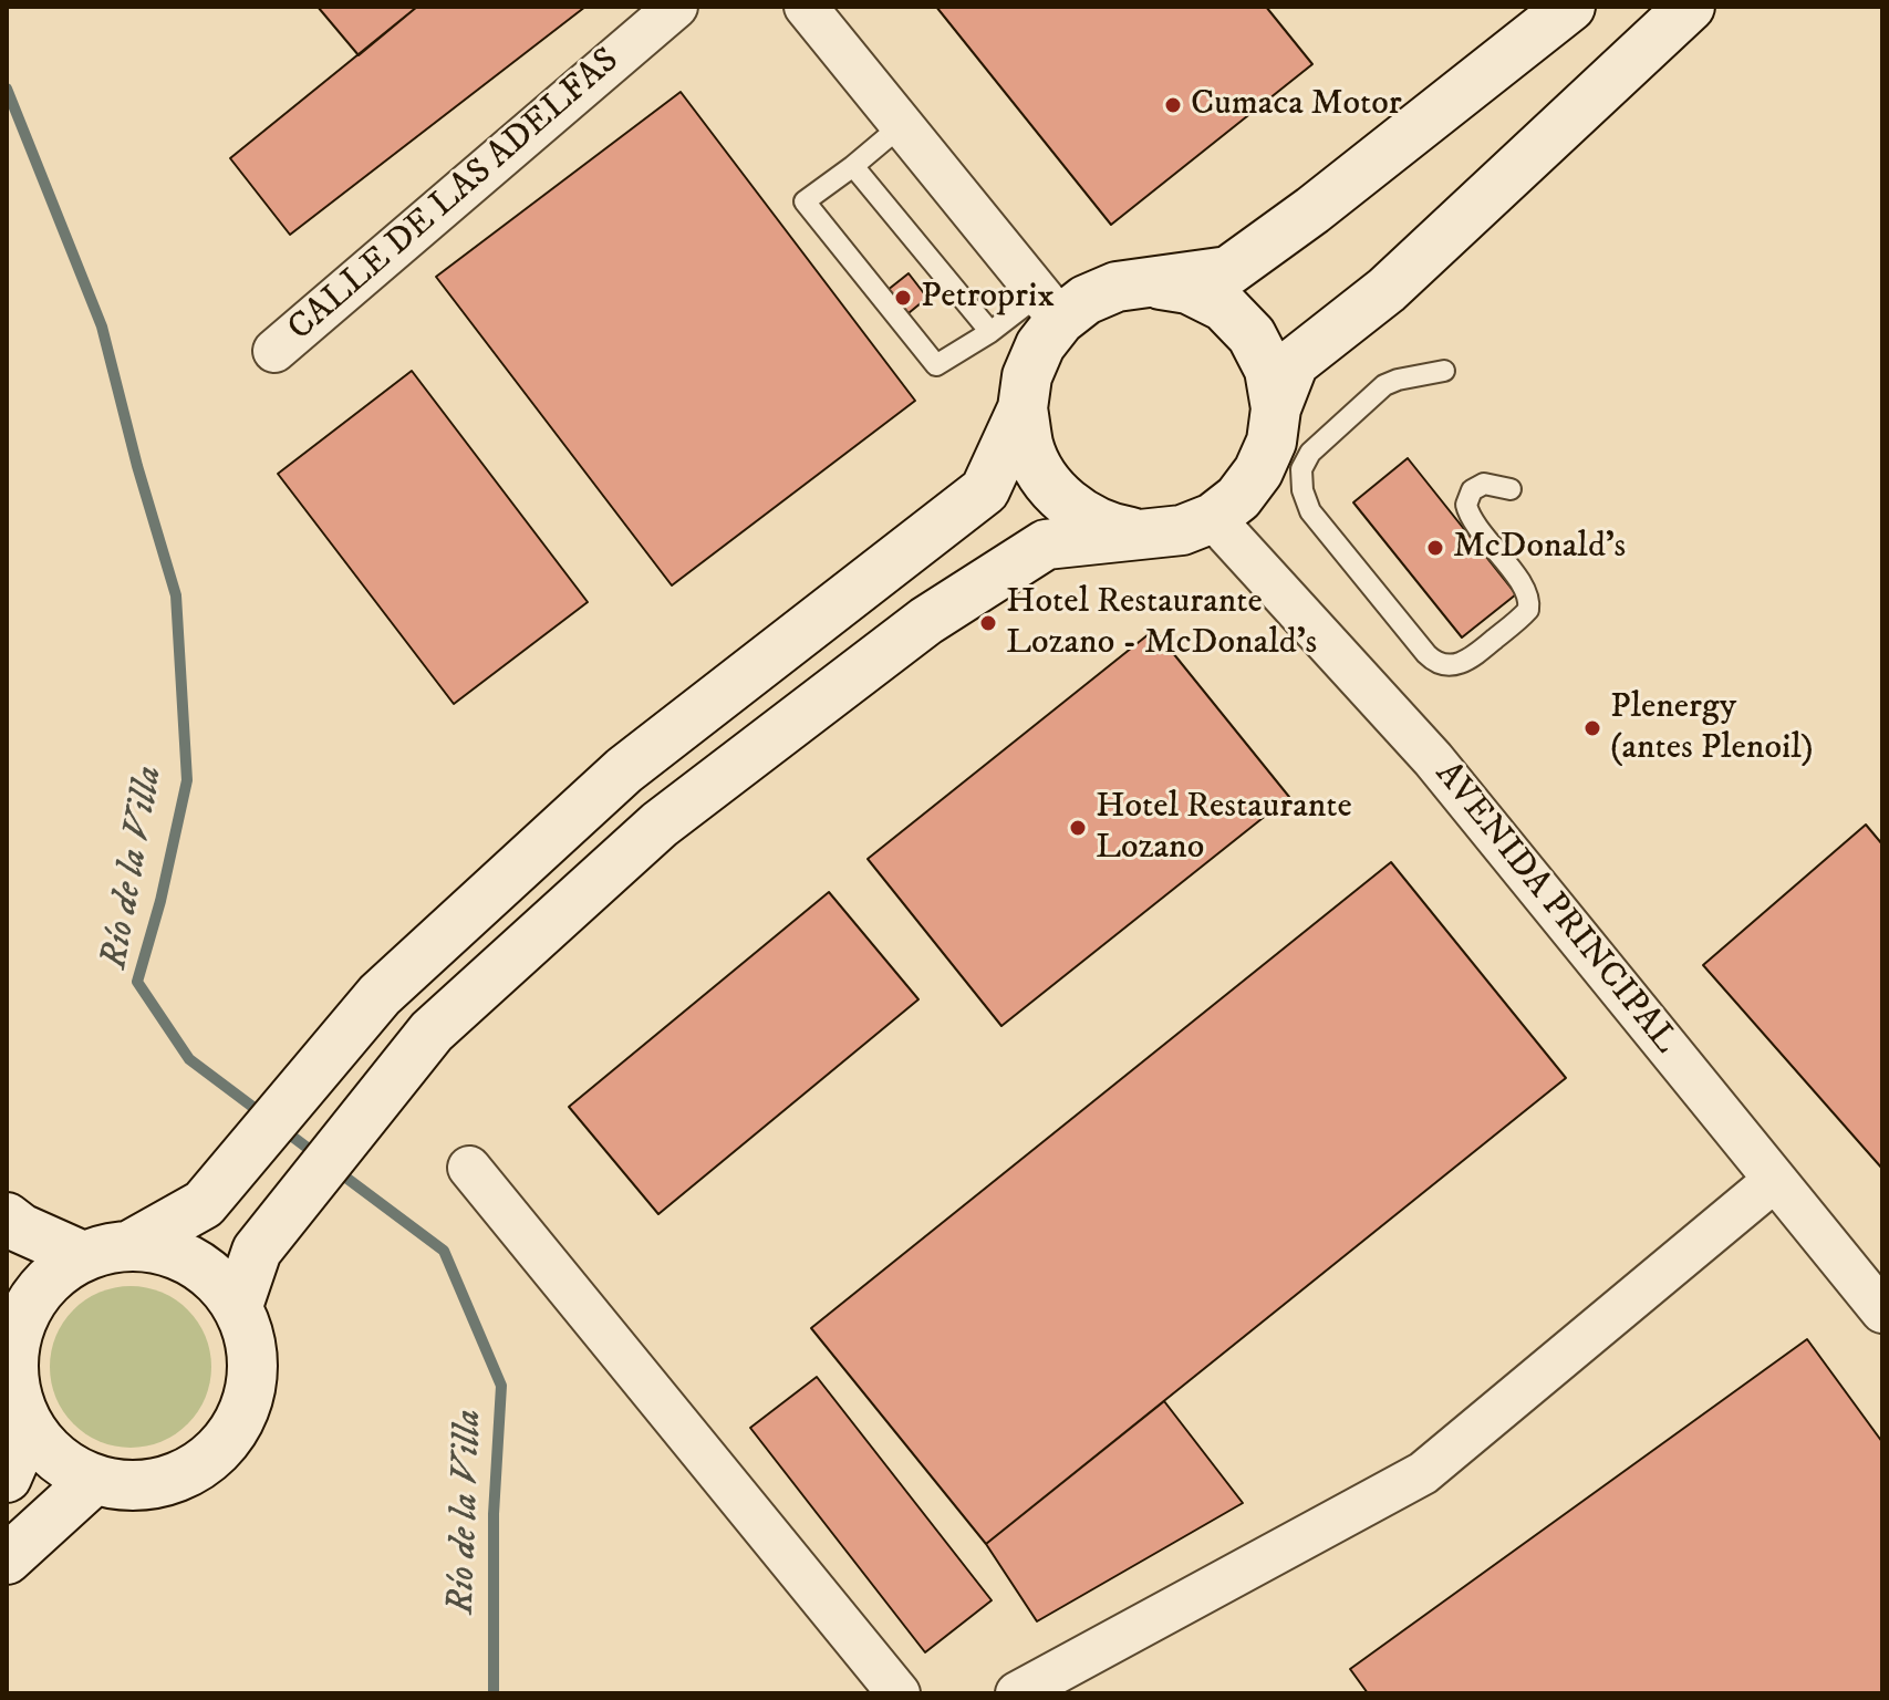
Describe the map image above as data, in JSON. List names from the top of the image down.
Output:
{
  "streets": {
    "street": ["CALLE DE LAS ADELFAS", "AVENIDA PRINCIPAL"]
  },
  "water": ["Río de la Villa"],
  "places": [
    "Cumaca Motor",
    "Petroprix",
    "McDonald's",
    "Hotel Restaurante Lozano - McDonald's",
    "Plenergy (antes Plenoil)",
    "Hotel Restaurante Lozano"
  ]
}
